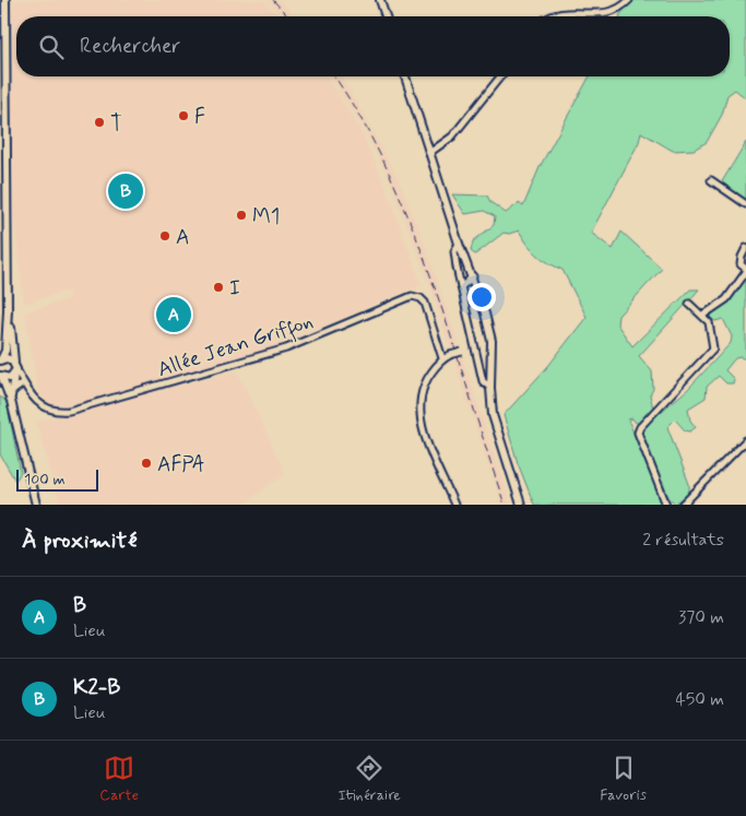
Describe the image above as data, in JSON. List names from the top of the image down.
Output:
{
  "streets": {
    "street": ["Allée Jean Griffon"]
  },
  "places": [
    "F",
    "T",
    "M1",
    "A",
    "I",
    "AFPA"
  ],
  "scale_bar": "100 m",
  "page": {
    "search": "Rechercher",
    "pins": ["B", "A"],
    "scale": "100 m",
    "heading": ["À proximité", "2 résultats"],
    "list": [
      {
        "mark": "A",
        "name": "B",
        "note": "Lieu",
        "value": "370 m"
      },
      {
        "mark": "B",
        "name": "K2-B",
        "note": "Lieu",
        "value": "450 m"
      }
    ],
    "nav": ["Carte", "Itinéraire", "Favoris"]
  }
}
